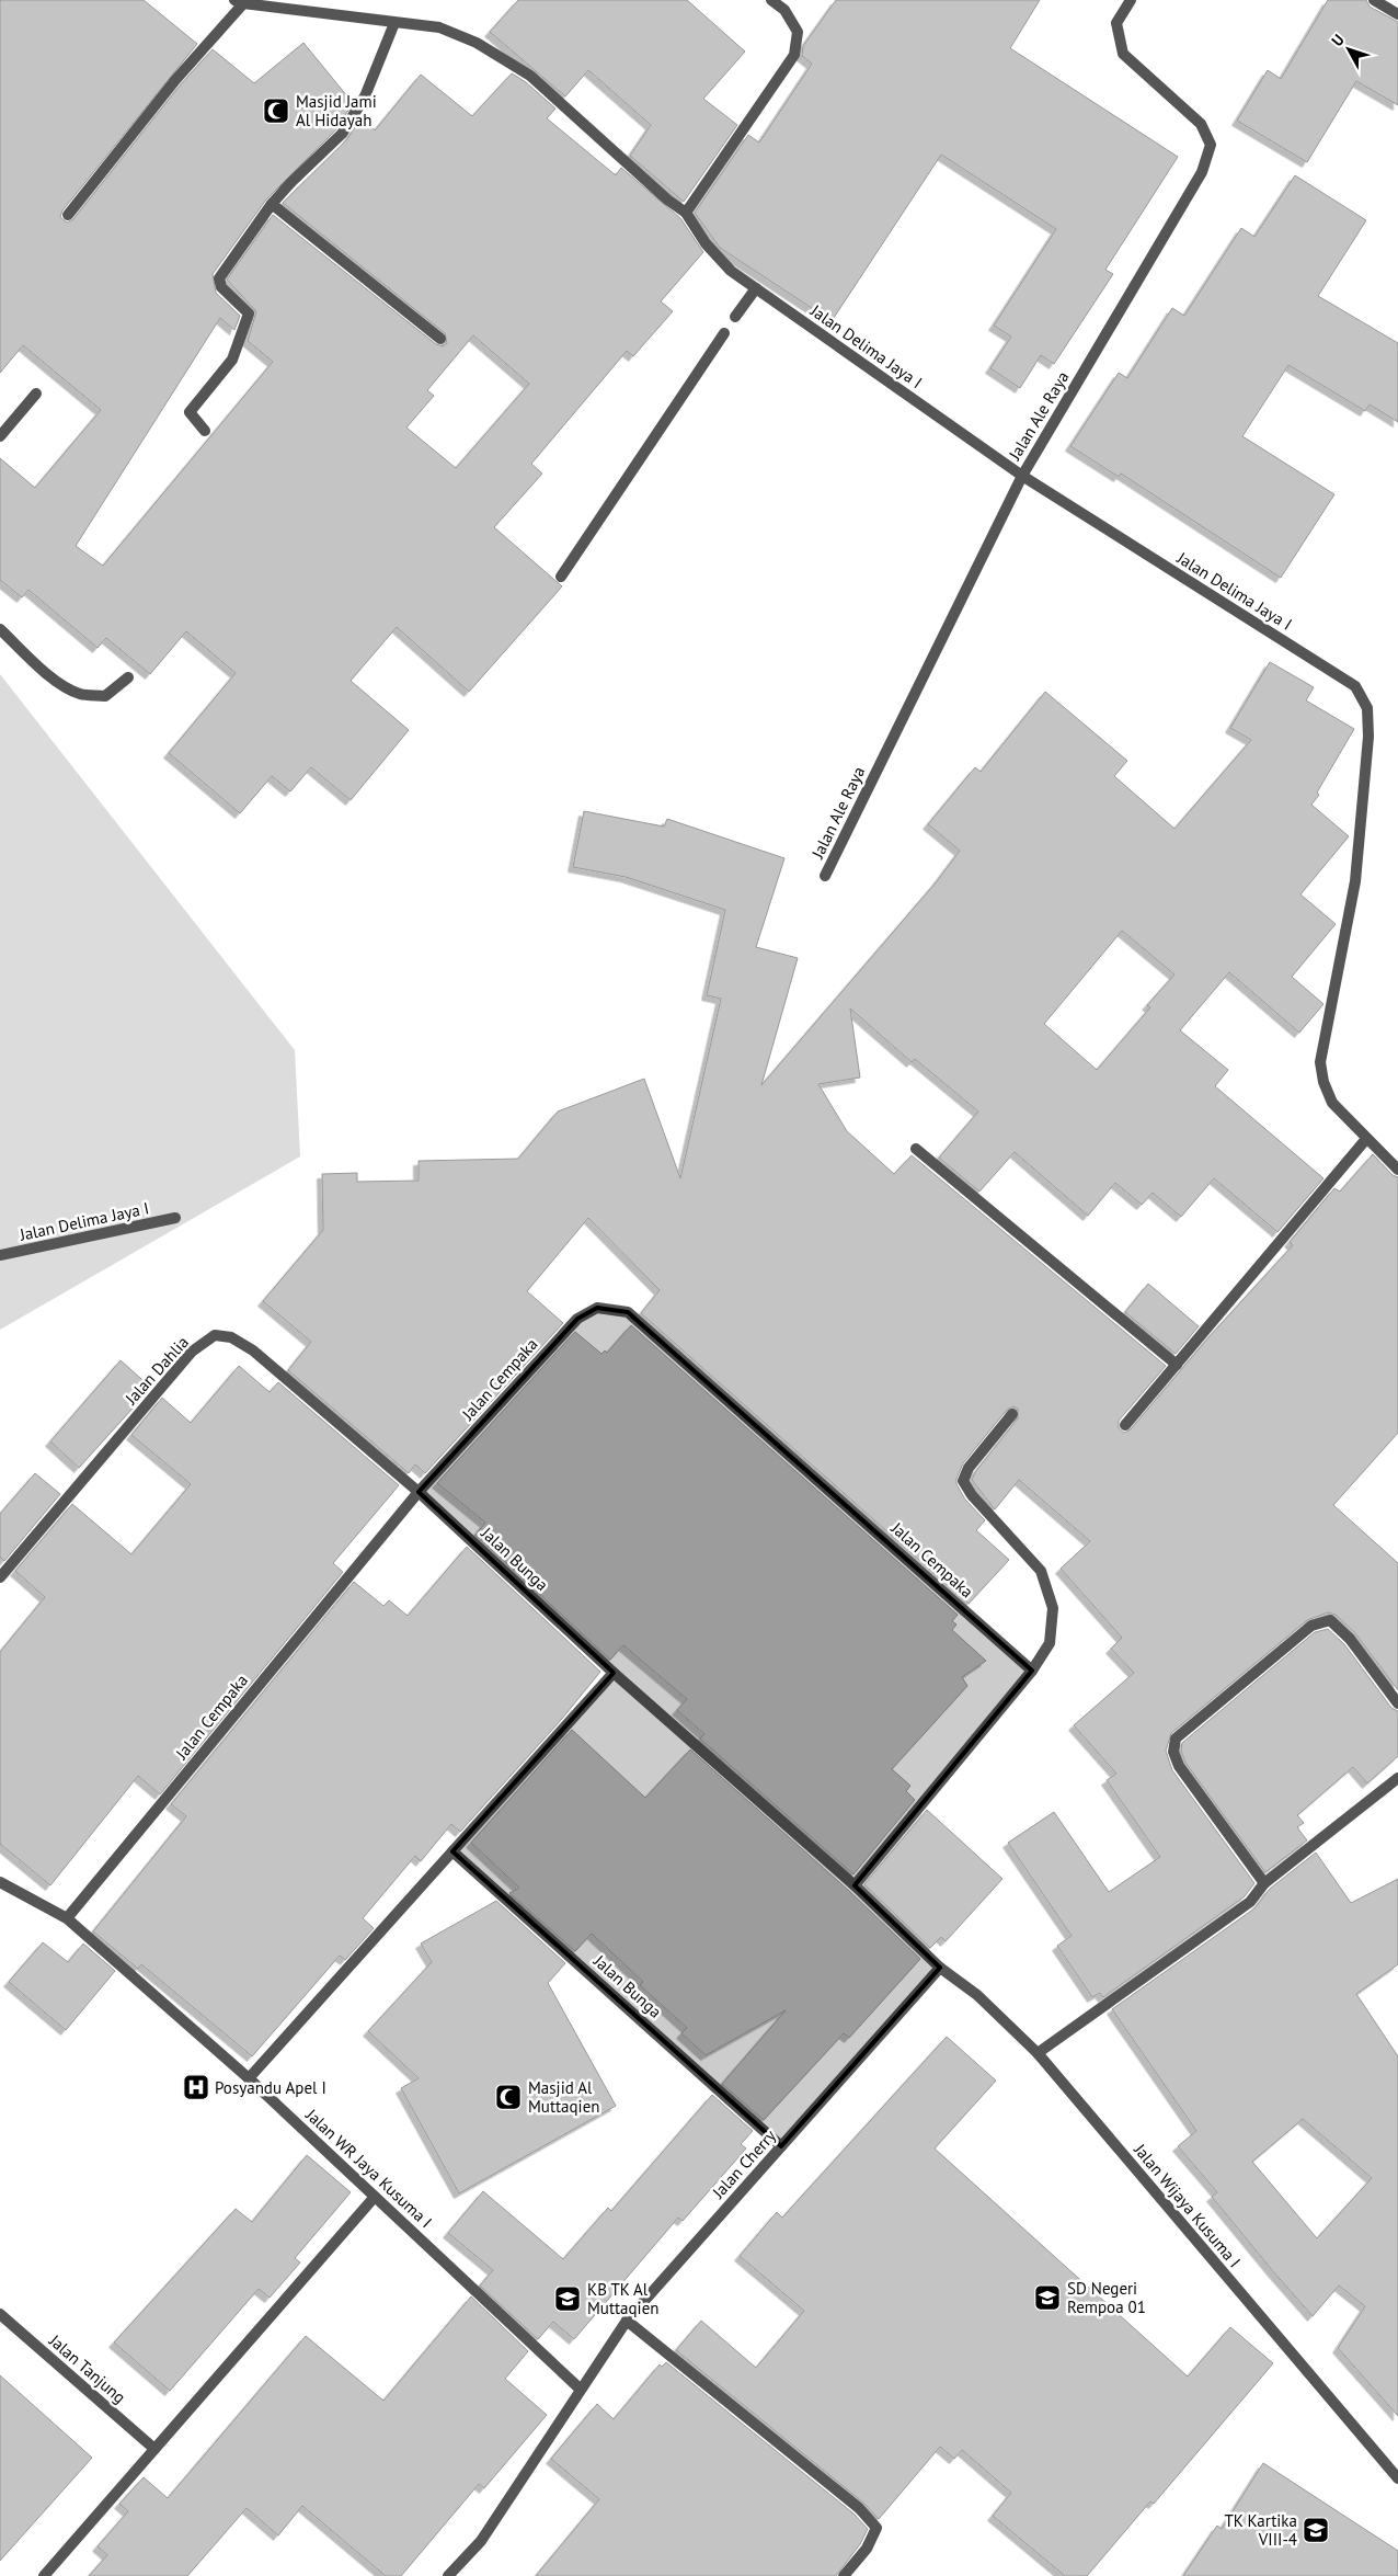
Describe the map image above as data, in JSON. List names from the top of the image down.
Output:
{
  "streets": {
    "street": [
      "Jalan Delima Jaya I",
      "Jalan Ale Raya",
      "Jalan Dahlia",
      "Jalan Cempaka",
      "Jalan Bunga",
      "Jalan Cherry",
      "Jalan WR Jaya Kusuma I",
      "Jalan Wijaya Kusuma I",
      "Jalan Tanjung"
    ]
  },
  "crossings": [
    ["Jalan Delima Jaya I", "Jalan Ale Raya"],
    ["Jalan Dahlia", "Jalan Cempaka"],
    ["Jalan Dahlia", "Jalan Bunga"],
    ["Jalan Cempaka", "Jalan Bunga"],
    ["Jalan Cempaka", "Jalan WR Jaya Kusuma I"],
    ["Jalan Bunga", "Jalan Cherry"],
    ["Jalan Bunga", "Jalan Wijaya Kusuma I"],
    ["Jalan Cherry", "Jalan WR Jaya Kusuma I"],
    ["Jalan Cherry", "Jalan Wijaya Kusuma I"]
  ],
  "places": {
    "mosque": ["Masjid Jami Al Hidayah", "Masjid Al Muttaqien"],
    "hospital": ["Posyandu Apel I"],
    "school or university": ["SD Negeri Rempoa 01", "KB TK Al Muttaqien", "TK Kartika VIII-4"]
  },
  "north": "top left"
}
